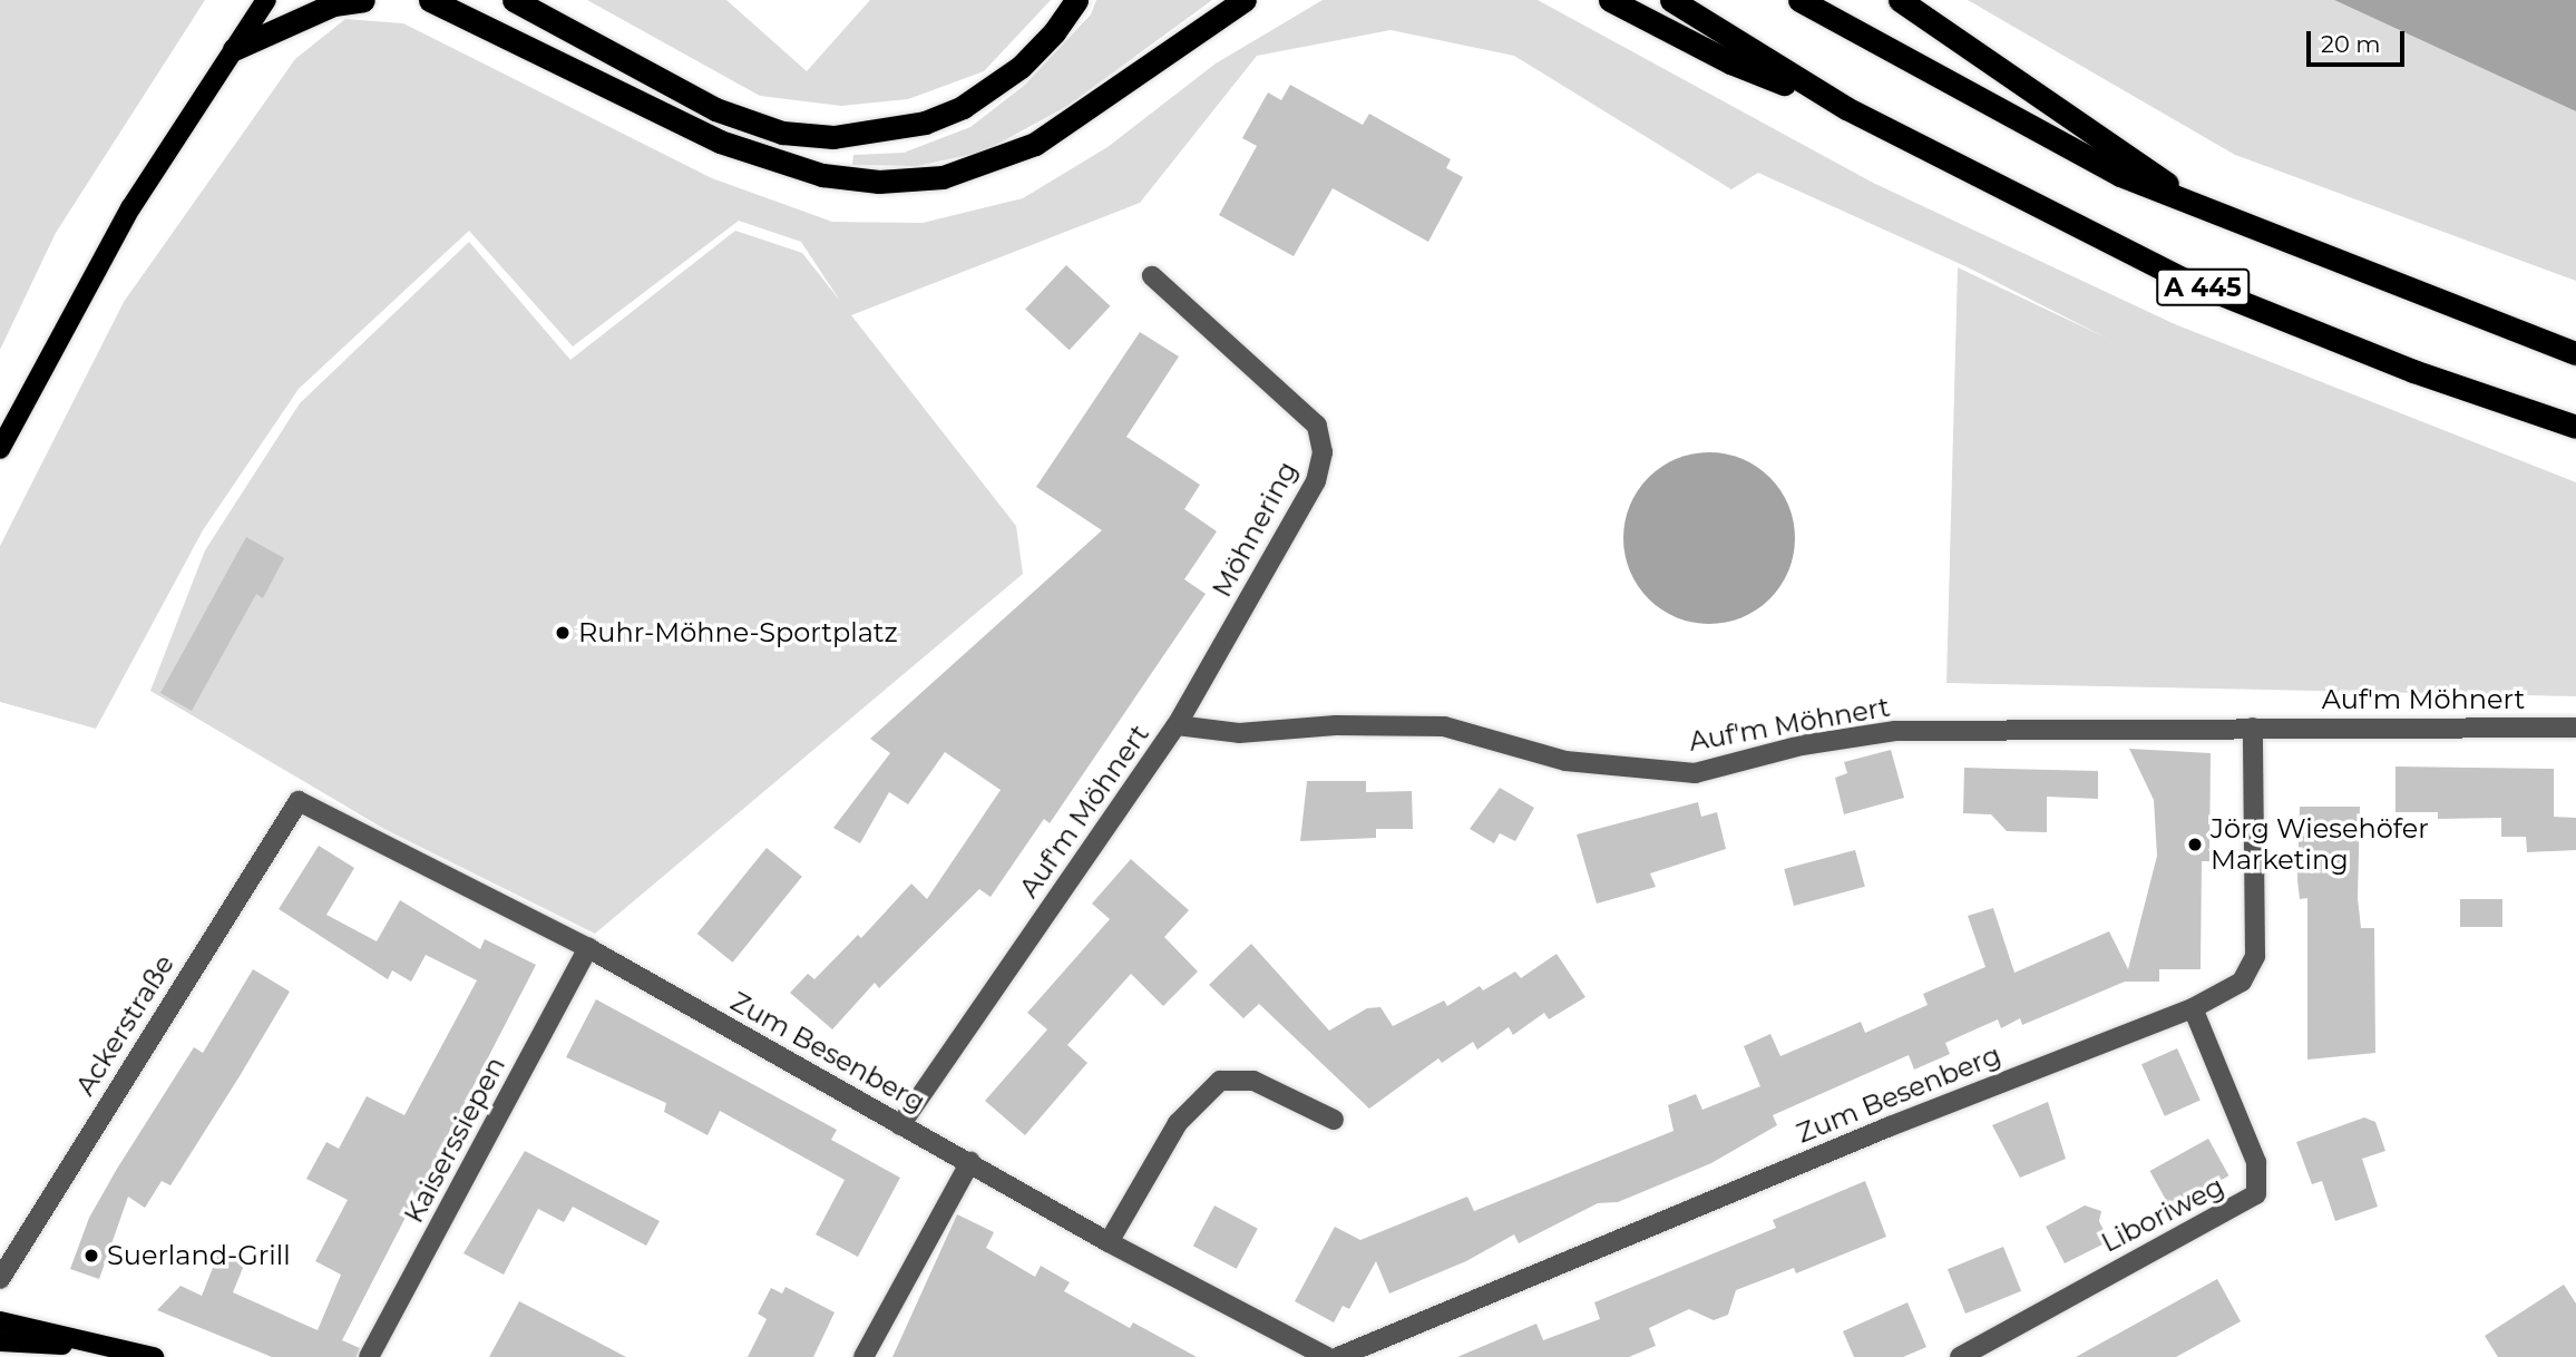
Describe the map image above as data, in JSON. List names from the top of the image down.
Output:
{
  "streets": {
    "highway": ["A 445"],
    "street": [
      "Möhnering",
      "Auf'm Möhnert",
      "Ackerstraße",
      "Zum Besenberg",
      "Kaiserssiepen",
      "Liboriweg"
    ]
  },
  "crossings": [
    ["Möhnering", "Auf'm Möhnert"],
    ["Auf'm Möhnert", "Zum Besenberg"],
    ["Ackerstraße", "Zum Besenberg"],
    ["Zum Besenberg", "Kaiserssiepen"],
    ["Zum Besenberg", "Liboriweg"]
  ],
  "places": ["Ruhr-Möhne-Sportplatz", "Jörg Wiesehöfer Marketing", "Suerland-Grill"],
  "scale_bar": "20 m"
}
